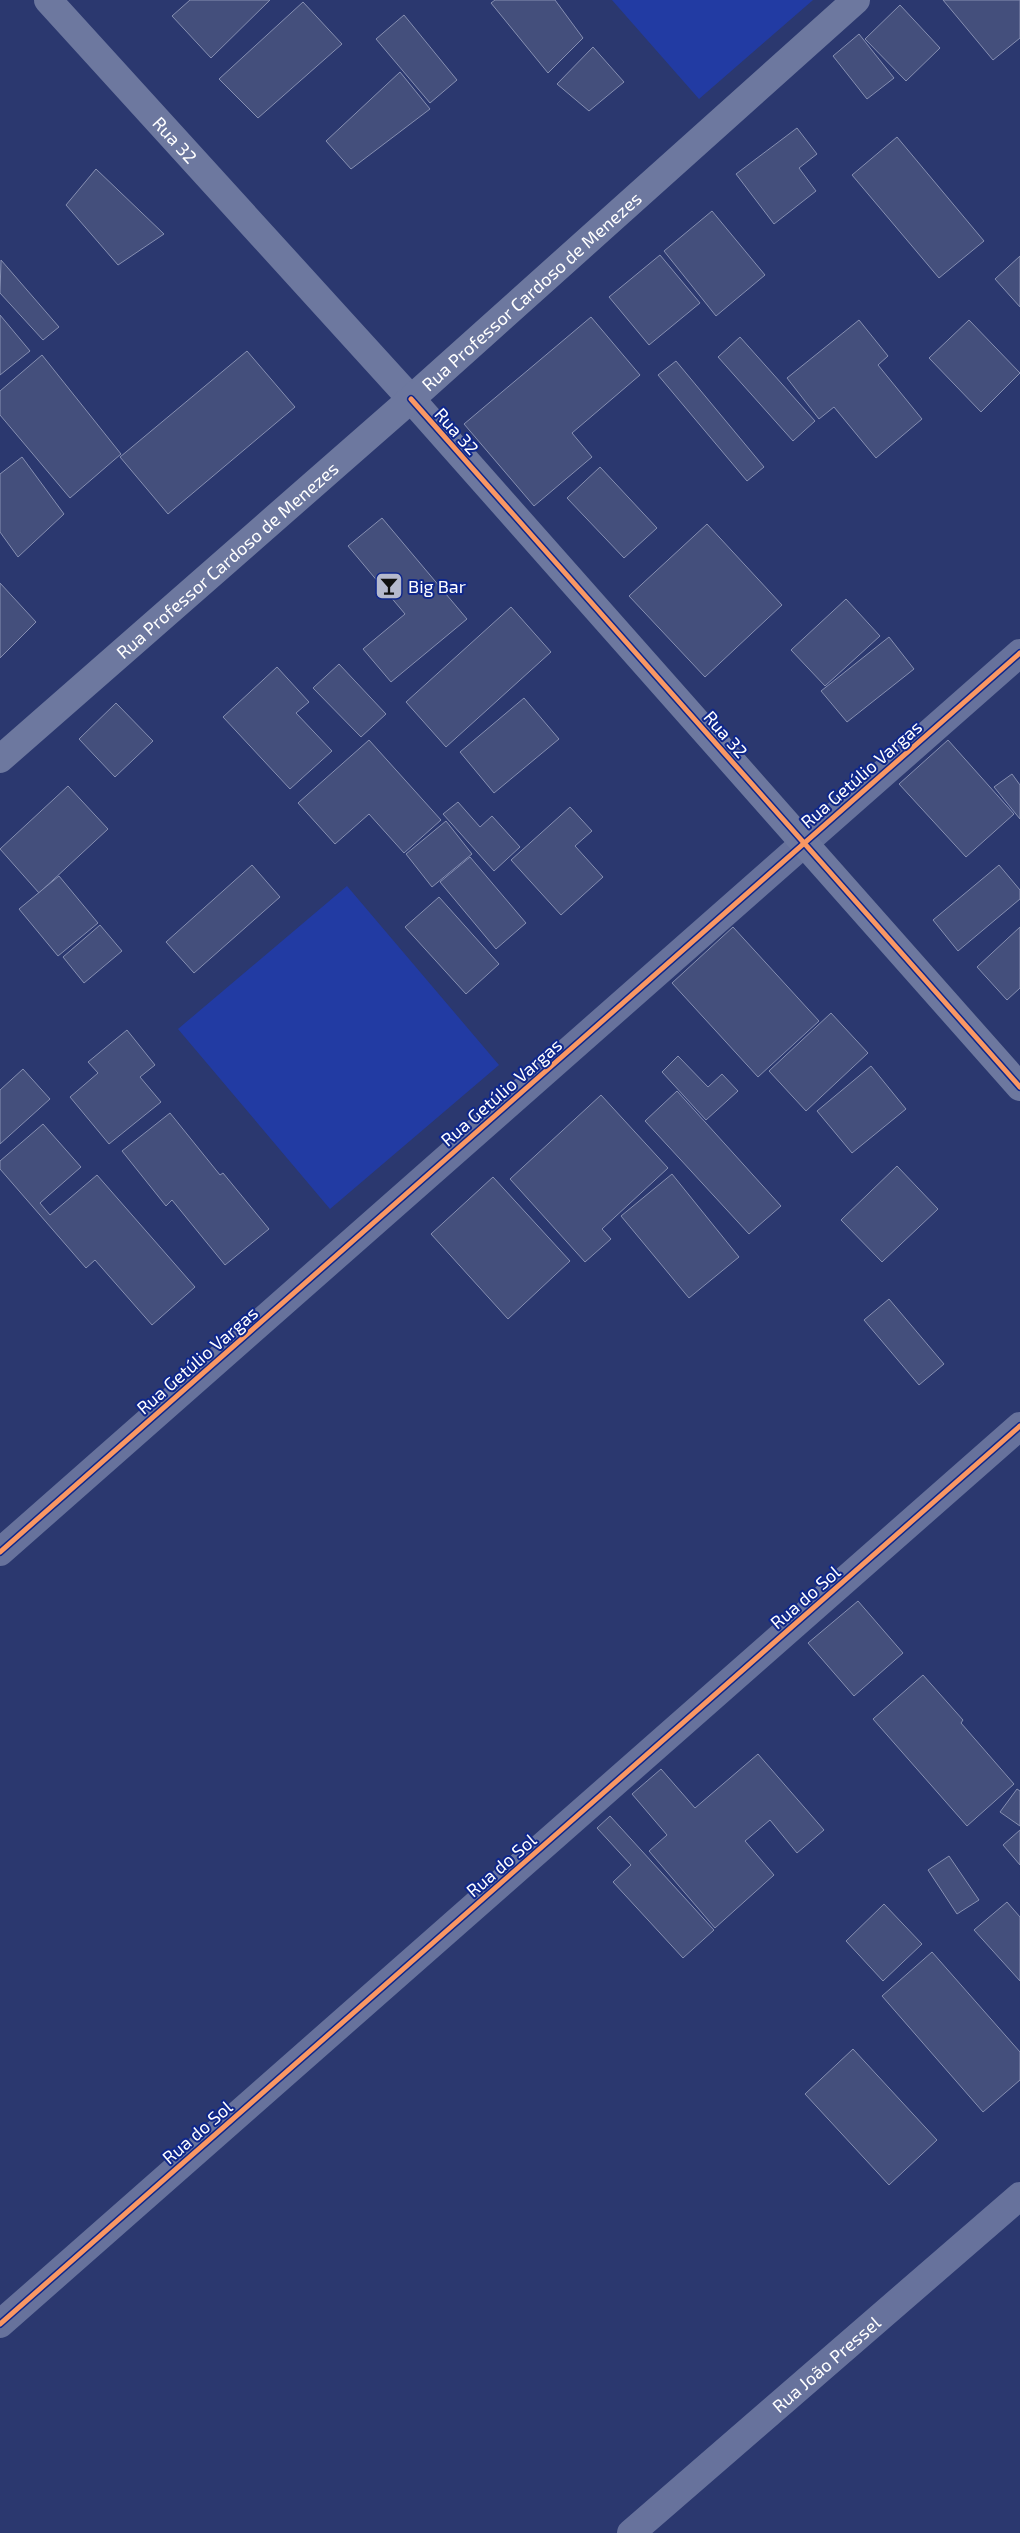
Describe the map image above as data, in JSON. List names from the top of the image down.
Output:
{
  "streets": {
    "main road": ["Rua 32", "Rua Professor Cardoso de Menezes"],
    "street": ["Rua Getúlio Vargas", "Rua do Sol", "Rua João Pressel"]
  },
  "crossings": [
    ["Rua 32", "Rua Professor Cardoso de Menezes"],
    ["Rua 32", "Rua Getúlio Vargas"]
  ],
  "places": {
    "bar": ["Big Bar"]
  }
}
